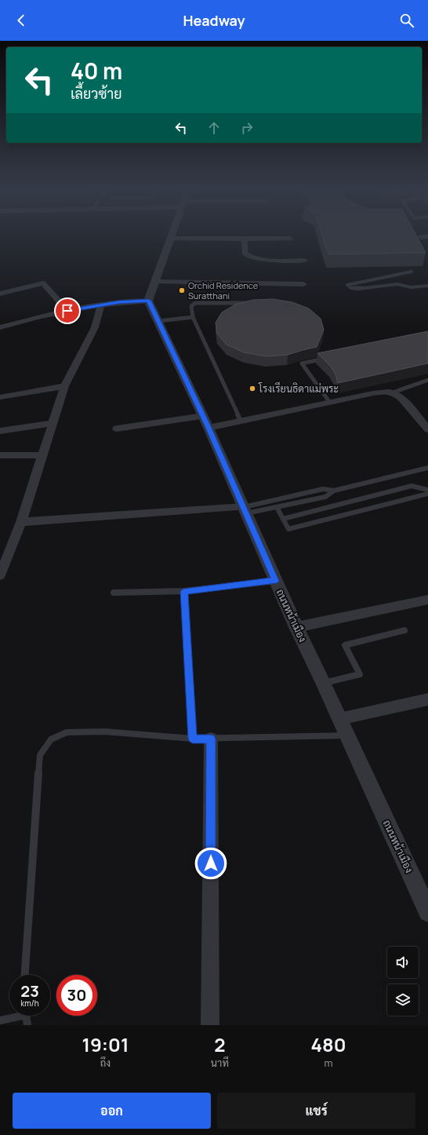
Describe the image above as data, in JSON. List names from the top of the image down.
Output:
{
  "streets": {
    "street": ["ถนนหน้าเมือง"]
  },
  "places": ["Orchid Residence Suratthani", "โรงเรียนธิดาแม่พระ"],
  "page": {
    "header": "Headway",
    "turn": ["40 m", "เลี้ยวซ้าย"],
    "speed": "23 km/h",
    "limit": "30",
    "eta": [
      "19:01",
      "ถึง",
      "2",
      "นาที",
      "480",
      "m"
    ],
    "buttons": ["ออก", "แชร์"]
  }
}
